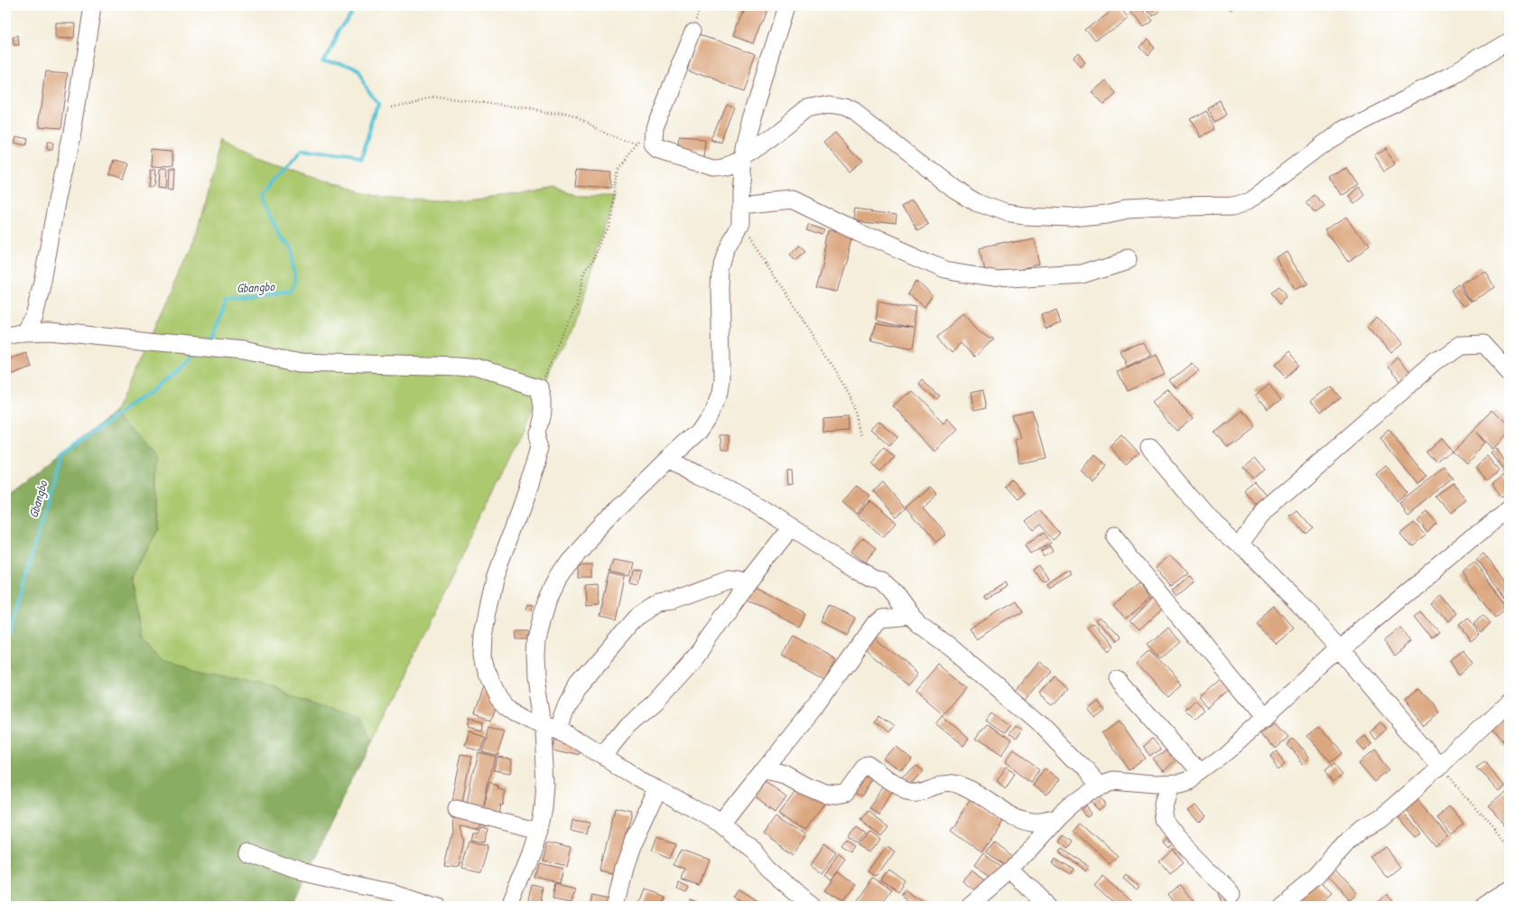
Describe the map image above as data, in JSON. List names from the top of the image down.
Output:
{
  "water": ["Gbangbo"]
}
